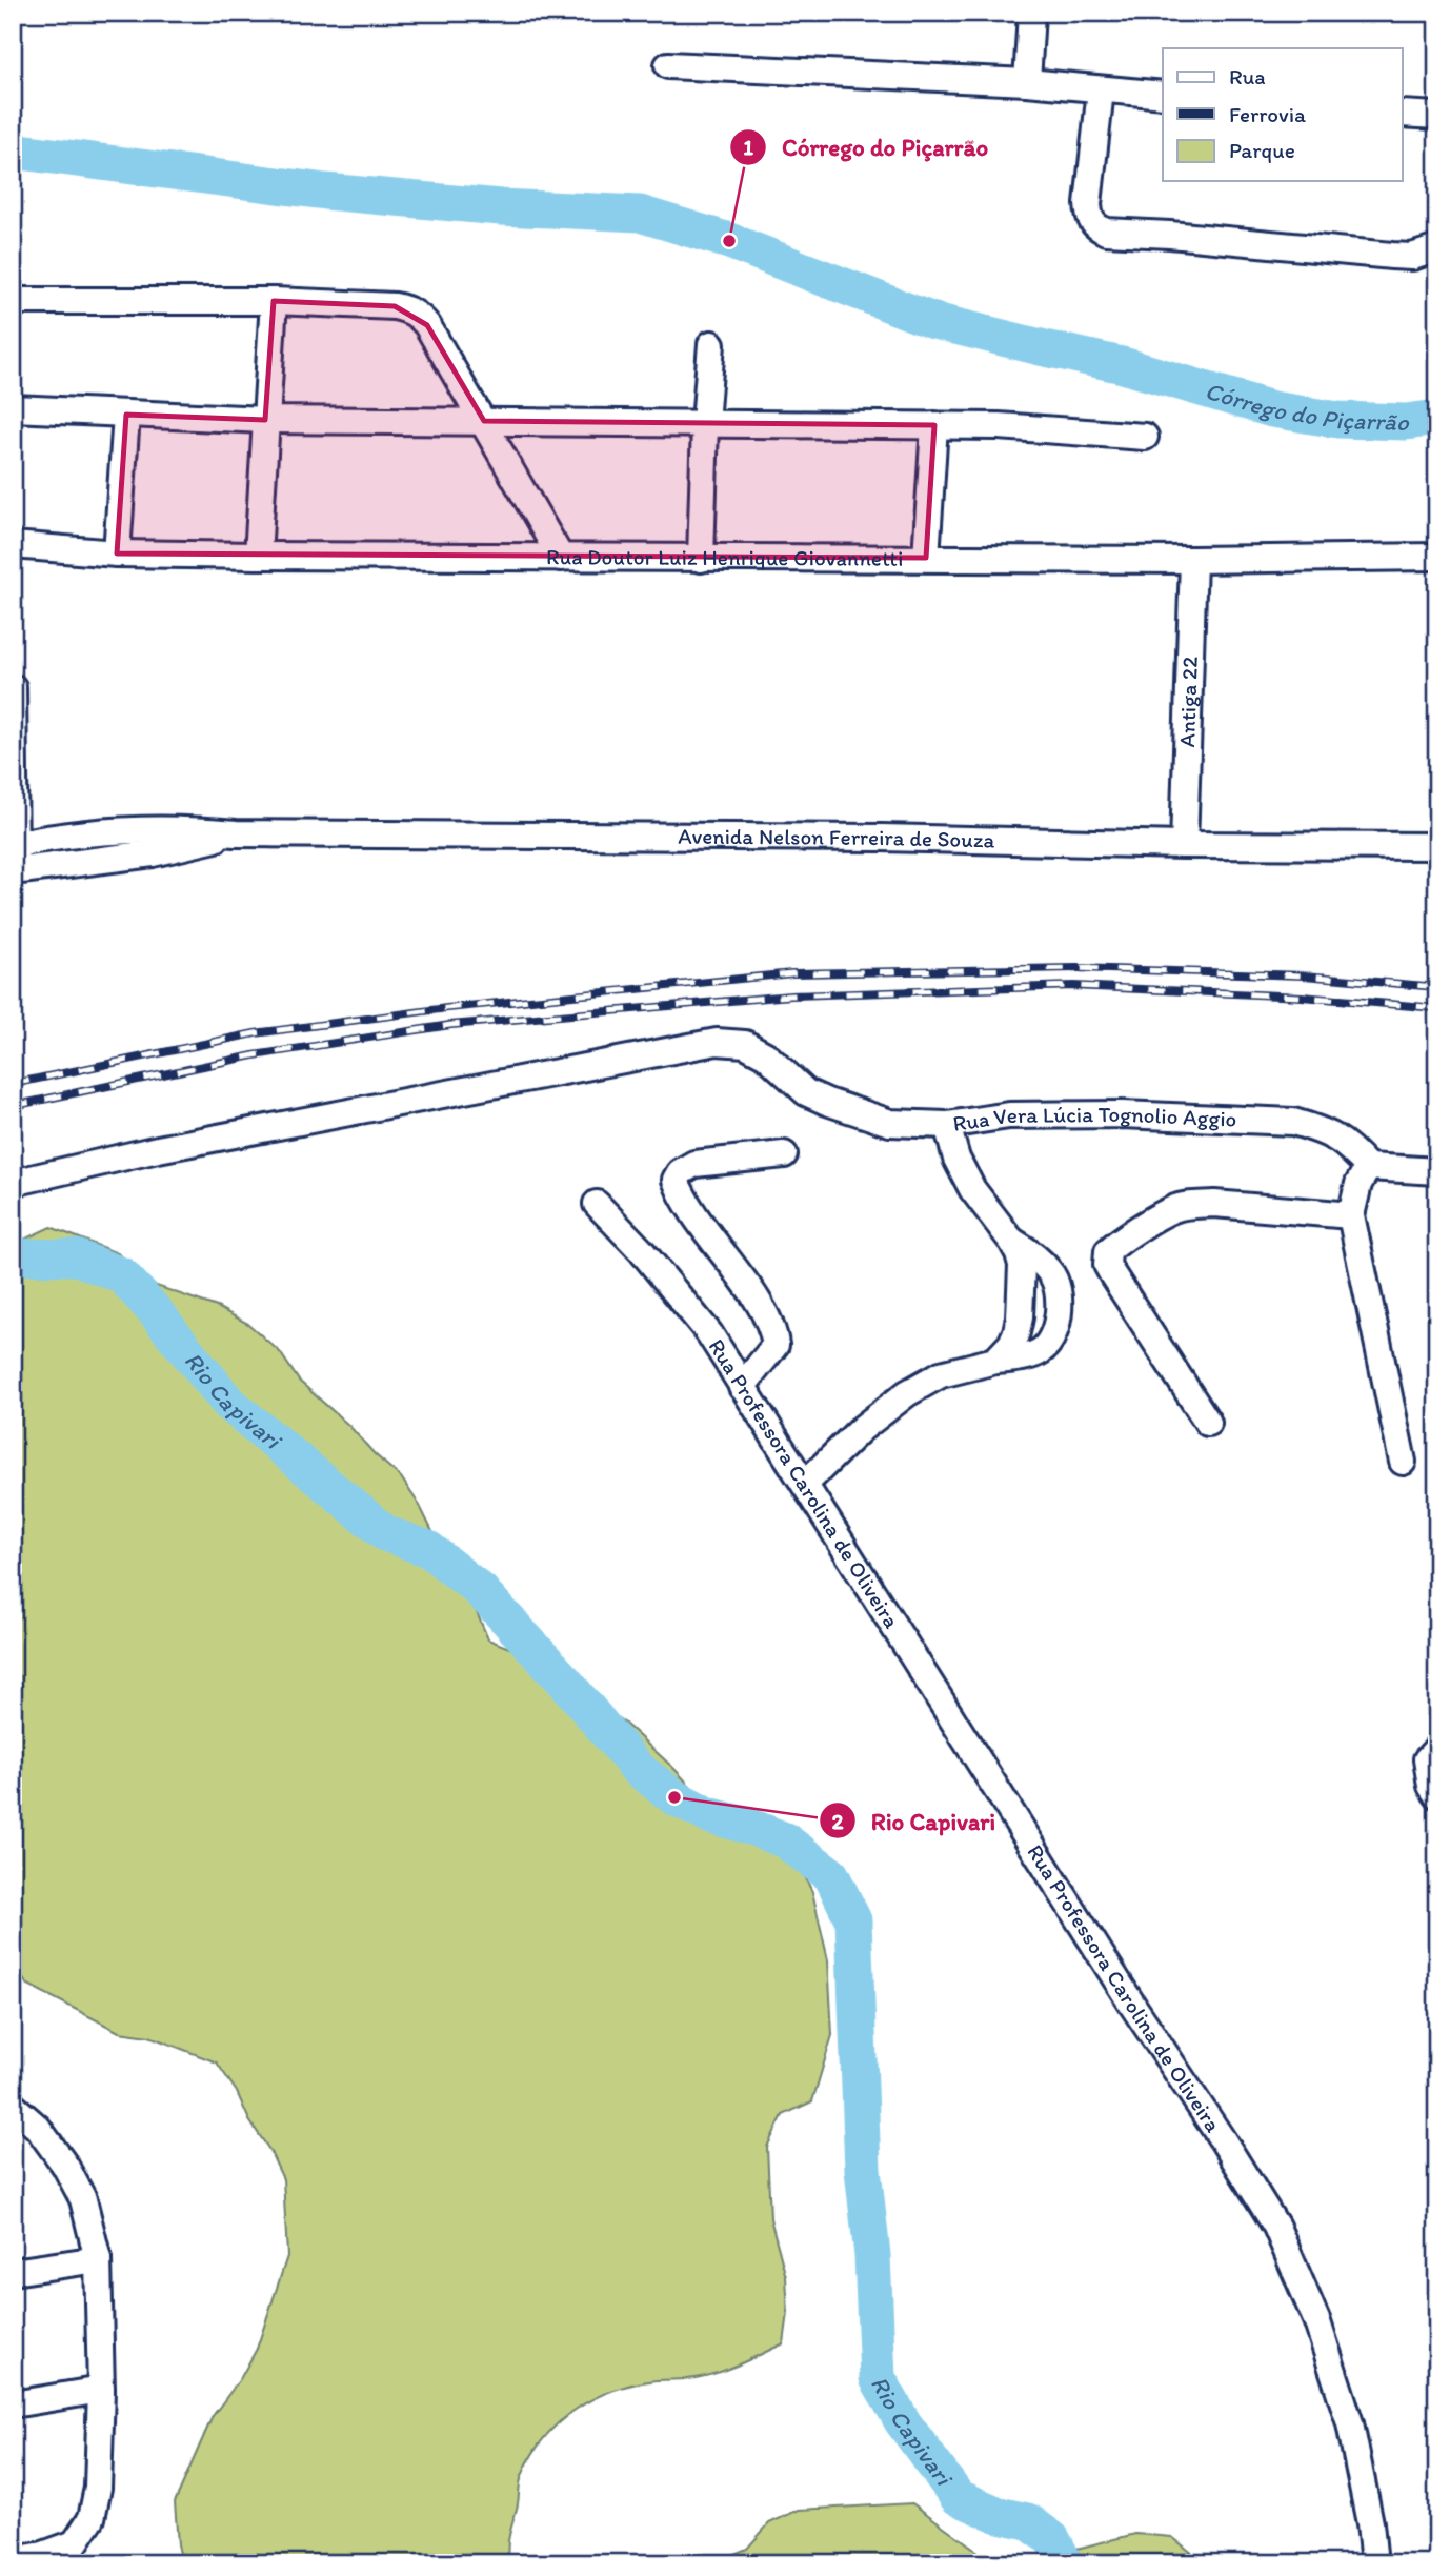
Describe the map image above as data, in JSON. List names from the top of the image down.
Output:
{
  "streets": {
    "street": [
      "Rua Doutor Luiz Henrique Giovannetti",
      "Antiga 22",
      "Avenida Nelson Ferreira de Souza",
      "Rua Vera Lúcia Tognolio Aggio",
      "Rua Professora Carolina de Oliveira"
    ]
  },
  "crossings": [
    ["Rua Doutor Luiz Henrique Giovannetti", "Antiga 22"],
    ["Antiga 22", "Avenida Nelson Ferreira de Souza"]
  ],
  "water": ["Córrego do Piçarrão", "Rio Capivari"],
  "places": ["Córrego do Piçarrão", "Rio Capivari"],
  "legend": ["Rua", "Ferrovia", "Parque"]
}
